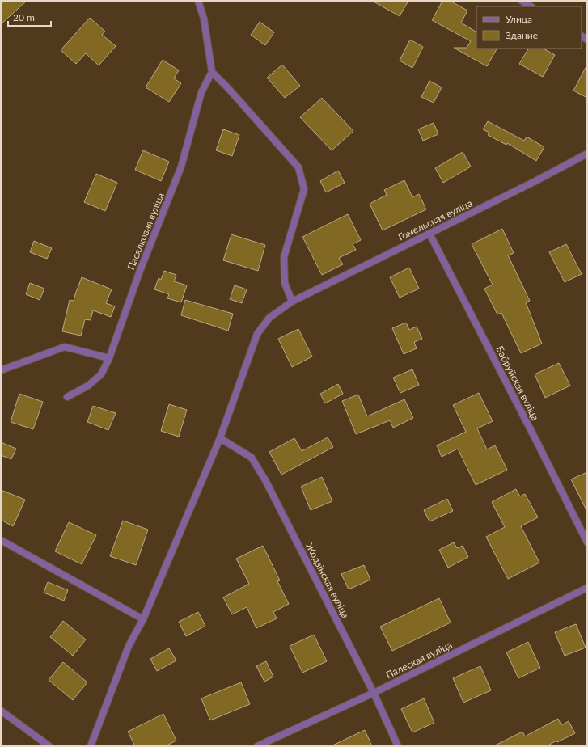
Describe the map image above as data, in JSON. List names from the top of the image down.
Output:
{
  "streets": {
    "street": [
      "Гомельская вуліца",
      "Пасялковая вуліца",
      "Бабруйская вуліца",
      "Жодзінская вуліца",
      "Палеская вуліца"
    ]
  },
  "crossings": [
    ["Гомельская вуліца", "Бабруйская вуліца"],
    ["Гомельская вуліца", "Жодзінская вуліца"],
    ["Жодзінская вуліца", "Палеская вуліца"]
  ],
  "legend": ["Улица", "Здание"],
  "scale_bar": "20 m"
}
